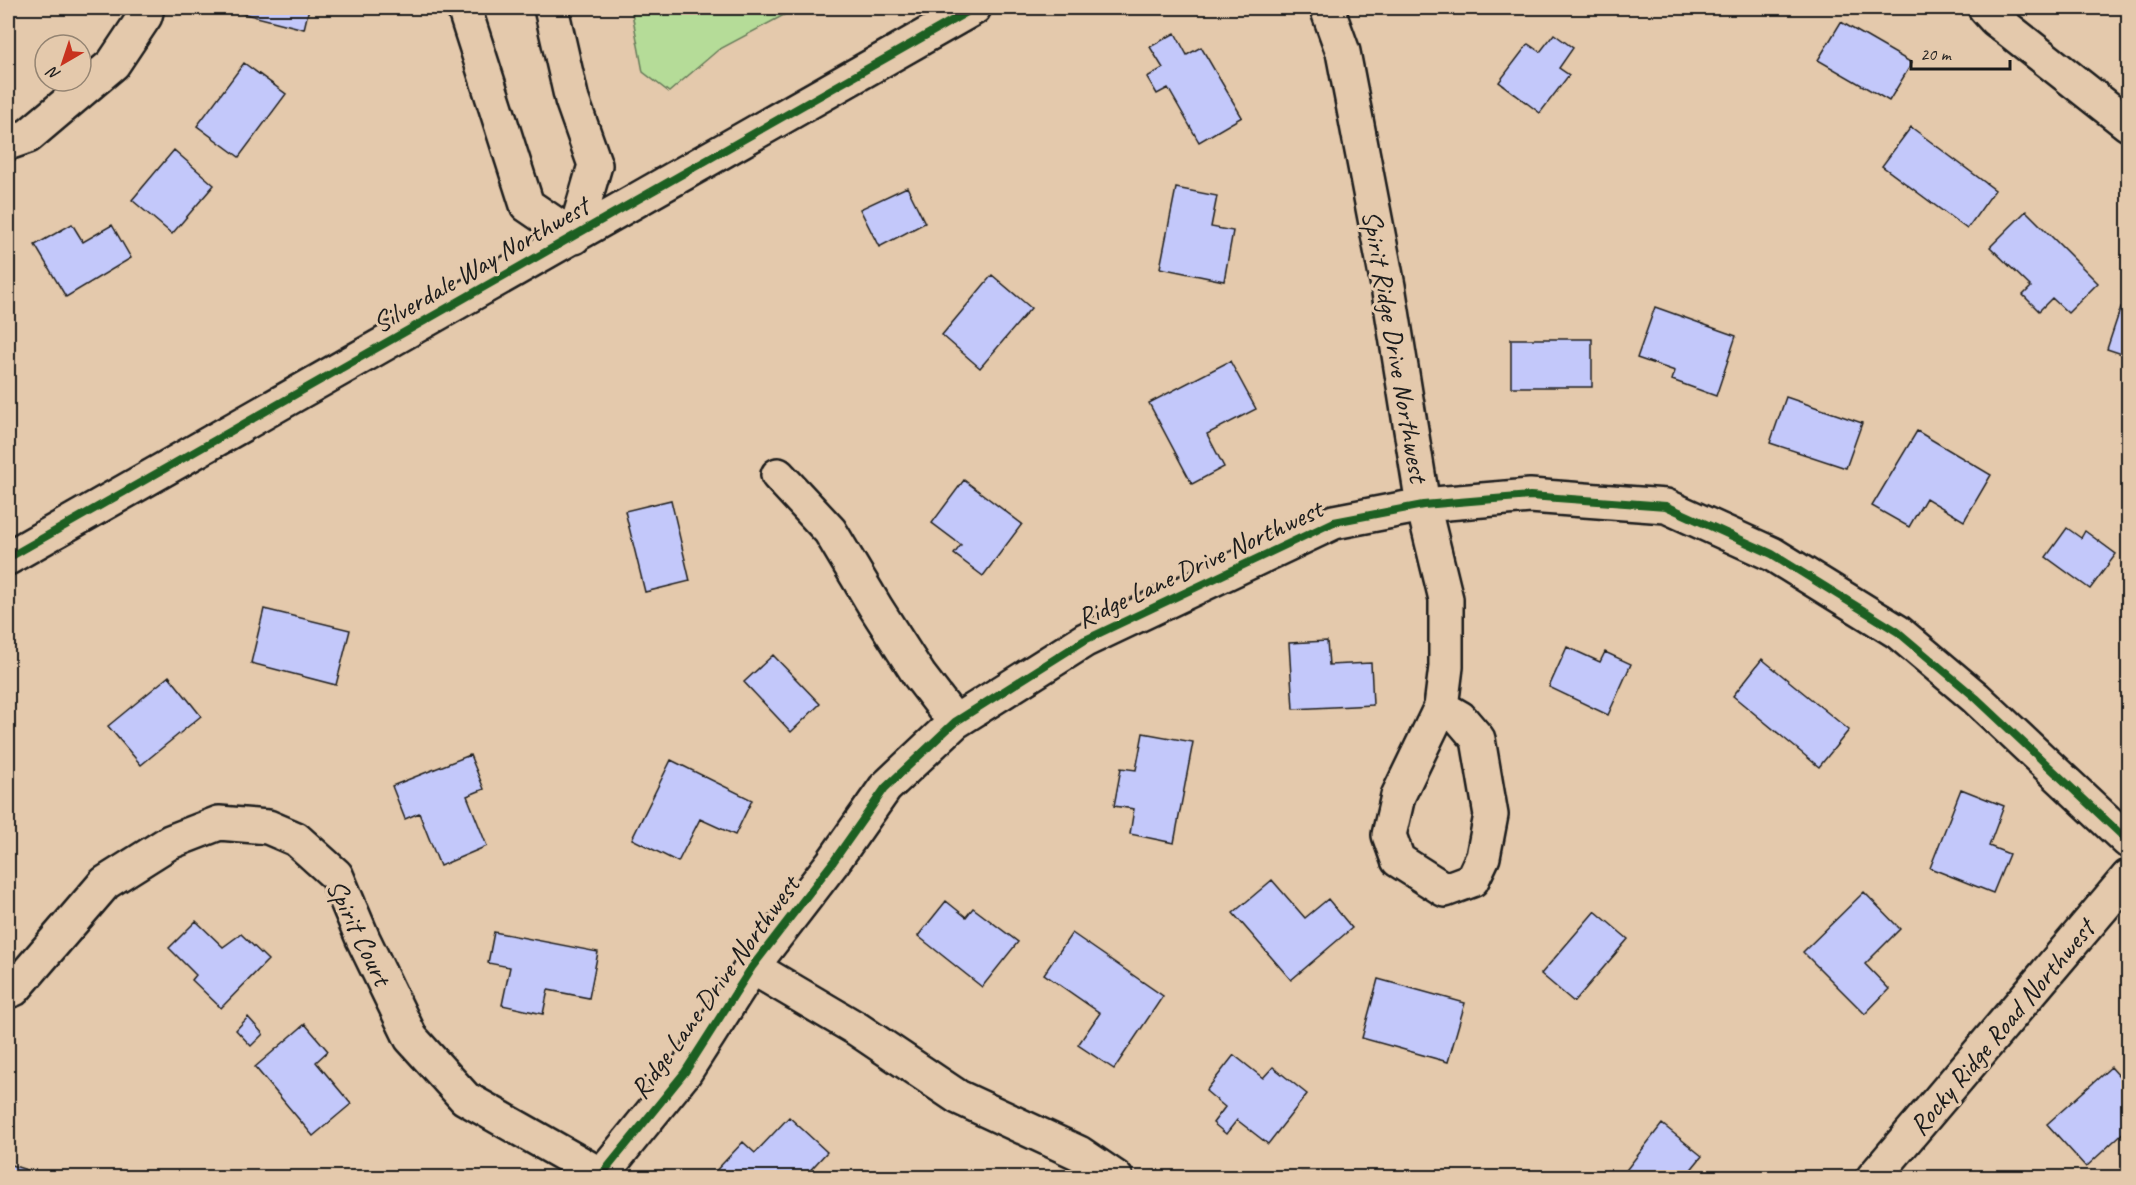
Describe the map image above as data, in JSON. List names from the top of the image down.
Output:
{
  "streets": {
    "street": [
      "Silverdale Way Northwest",
      "Spirit Ridge Drive Northwest",
      "Ridge Lane Drive Northwest",
      "Spirit Court",
      "Rocky Ridge Road Northwest"
    ]
  },
  "crossings": [
    ["Spirit Ridge Drive Northwest", "Ridge Lane Drive Northwest"],
    ["Ridge Lane Drive Northwest", "Spirit Court"]
  ],
  "scale_bar": "20 m",
  "north": "bottom left"
}
